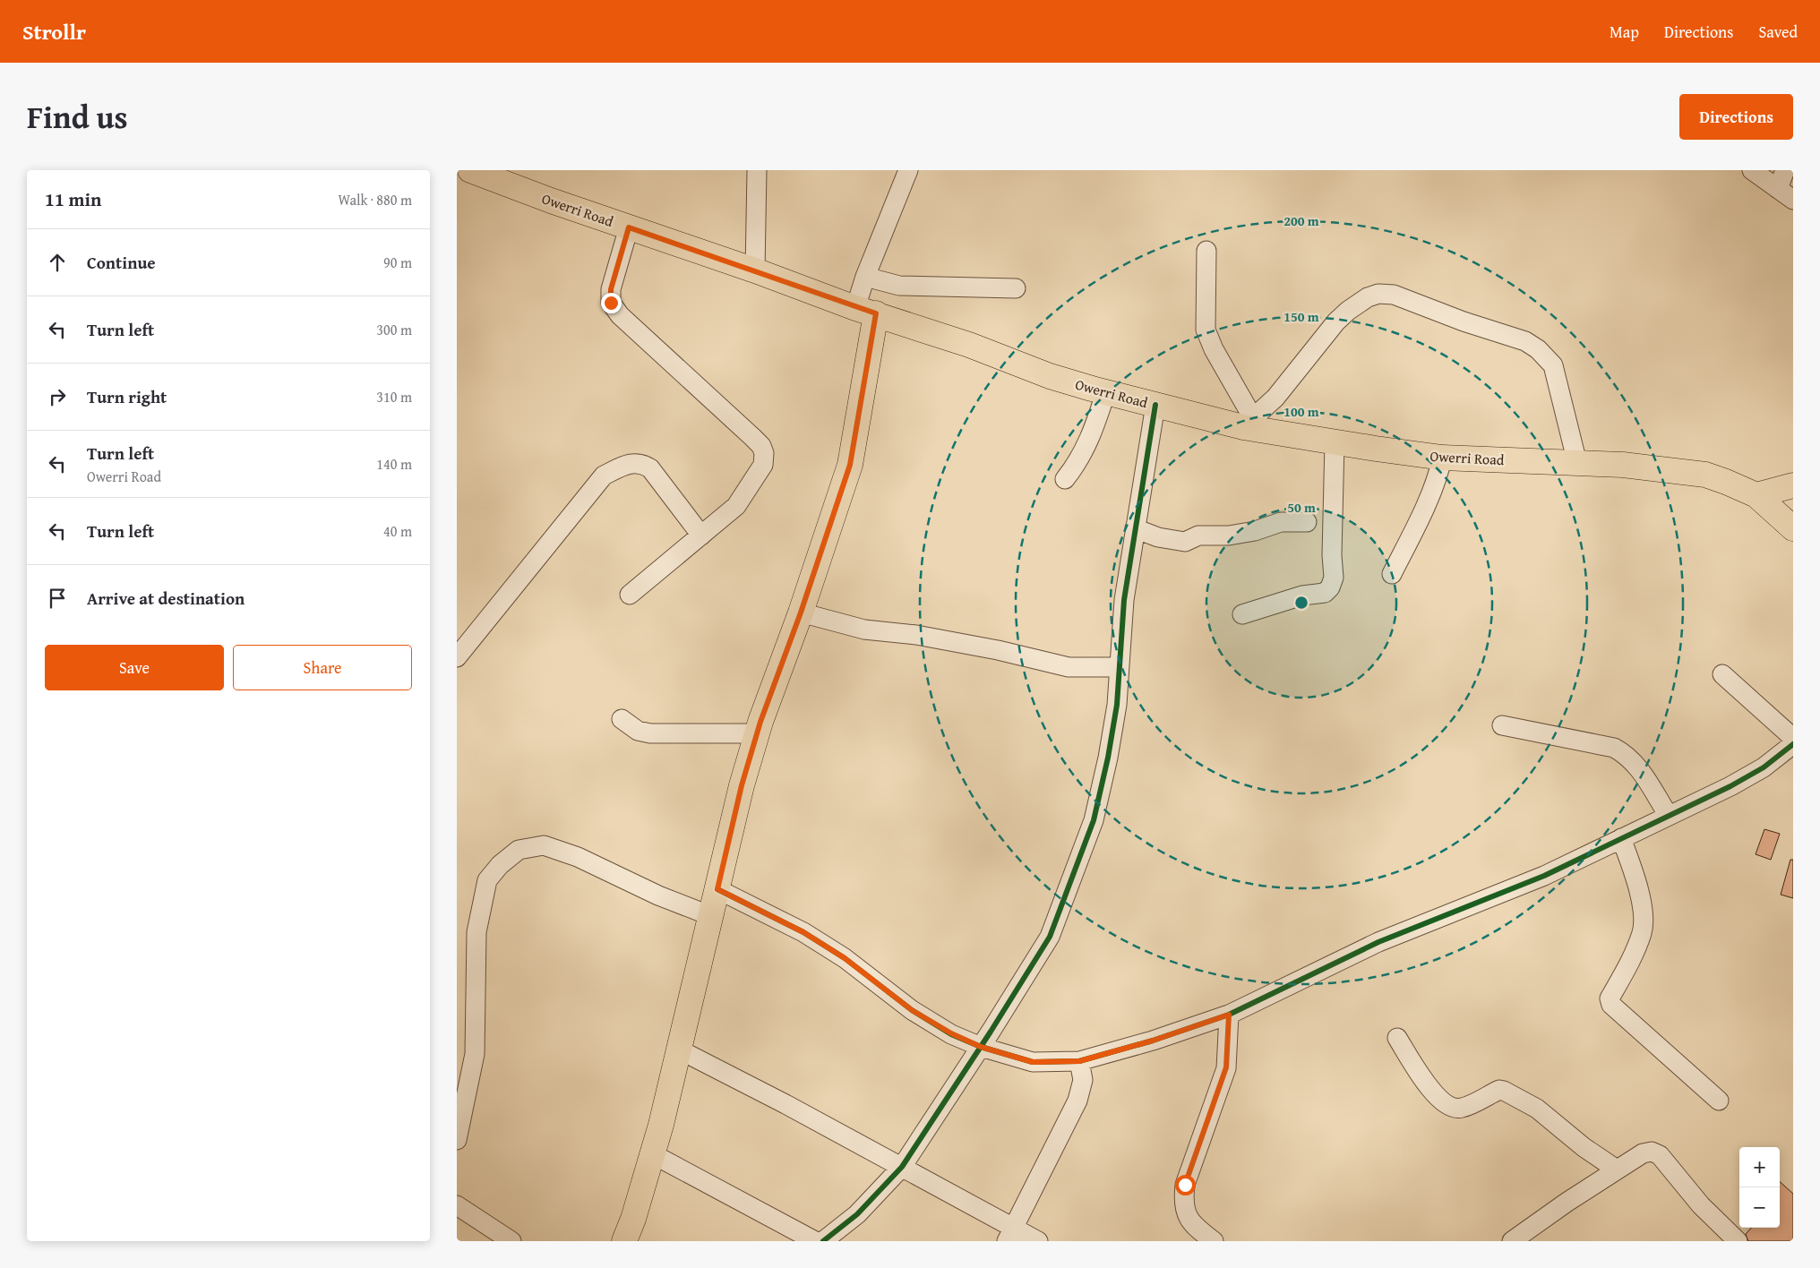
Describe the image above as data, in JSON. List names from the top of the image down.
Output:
{
  "streets": {
    "main road": ["Owerri Road"]
  },
  "page": {
    "header": "Strollr",
    "nav": ["Map", "Directions", "Saved"],
    "title": "Find us",
    "buttons": [
      "Directions",
      ["Save", "Share"]
    ],
    "heading": ["11 min", "Walk · 880 m"],
    "list": [
      ["Continue", "90 m"],
      ["Turn left", "300 m"],
      ["Turn right", "310 m"],
      ["Turn left", "Owerri Road", "140 m"],
      ["Turn left", "40 m"],
      "Arrive at destination"
    ],
    "map_buttons": ["+", "−"]
  },
  "rings": [
    "200 m",
    "150 m",
    "100 m",
    "50 m"
  ]
}
